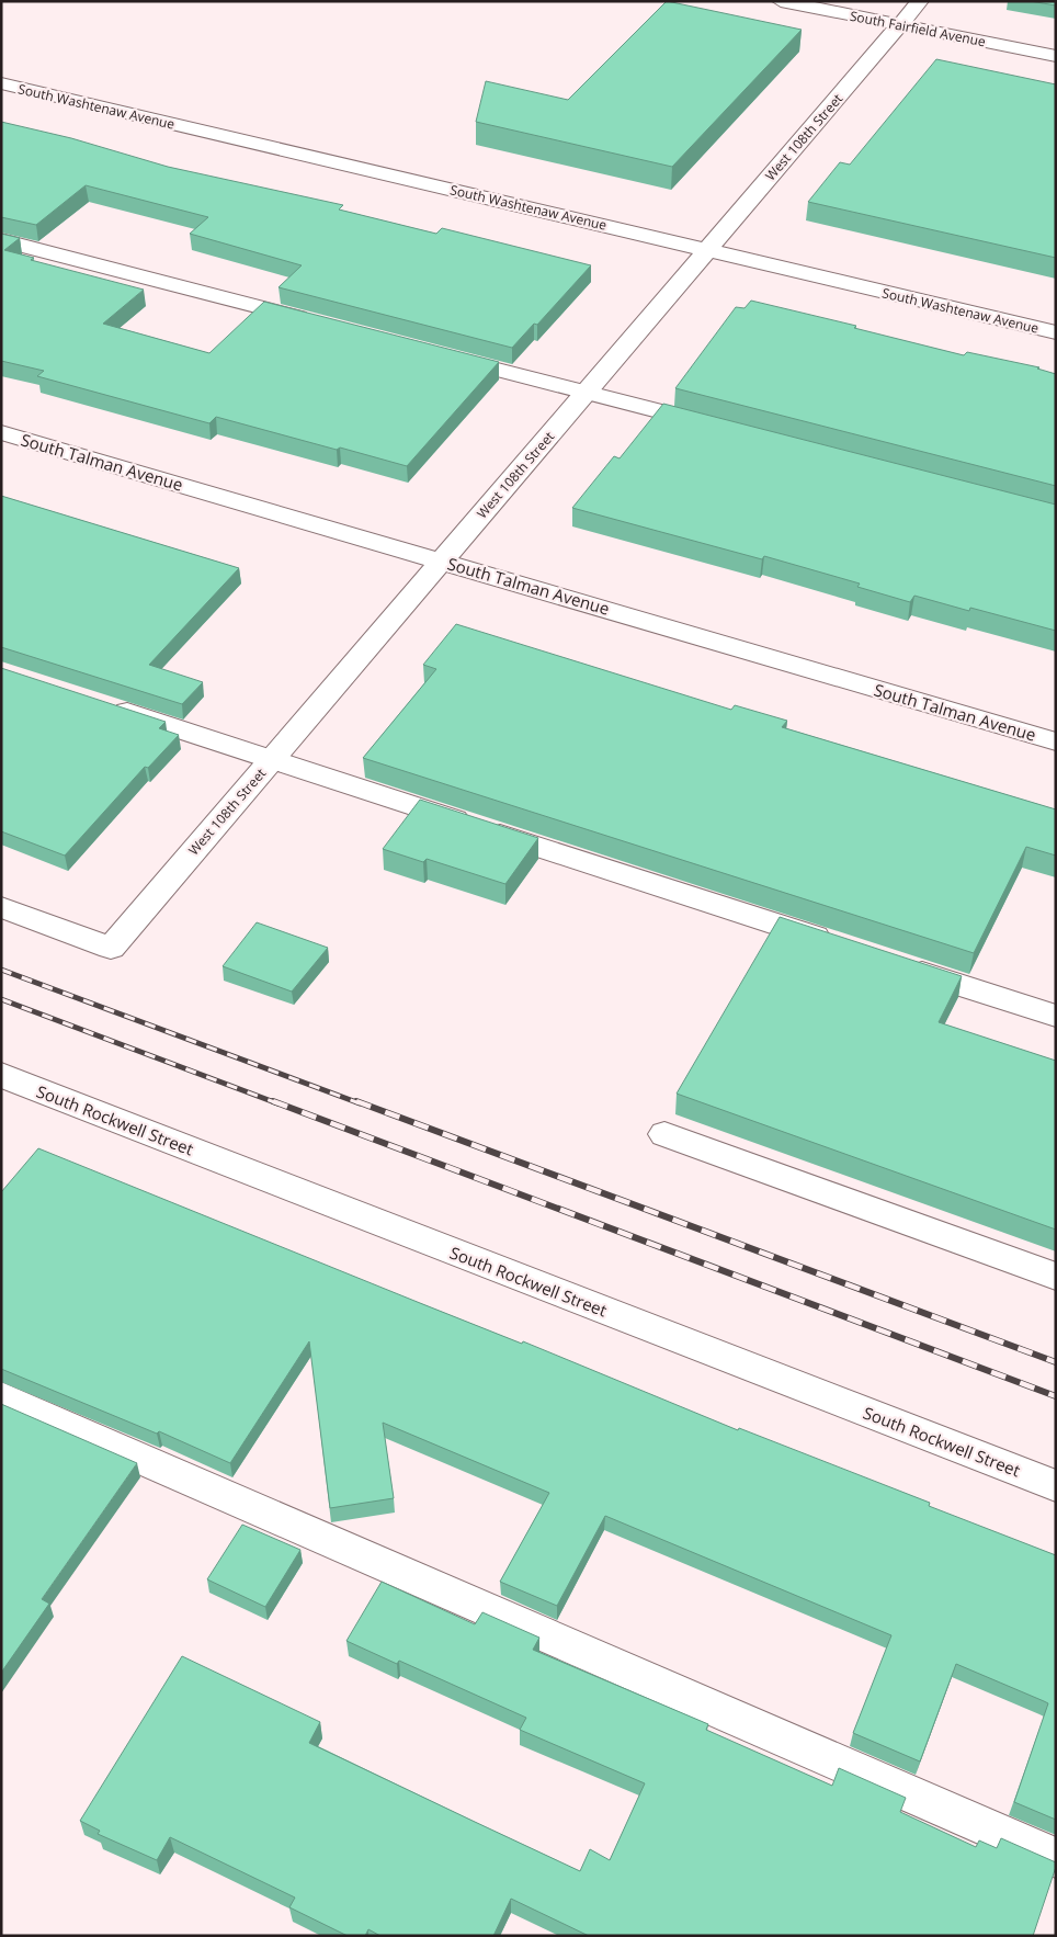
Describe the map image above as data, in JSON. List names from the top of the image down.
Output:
{
  "streets": {
    "street": [
      "South Fairfield Avenue",
      "South Washtenaw Avenue",
      "West 108th Street",
      "South Talman Avenue",
      "South Rockwell Street"
    ]
  },
  "crossings": [
    ["South Fairfield Avenue", "West 108th Street"],
    ["South Washtenaw Avenue", "West 108th Street"],
    ["West 108th Street", "South Talman Avenue"]
  ]
}
